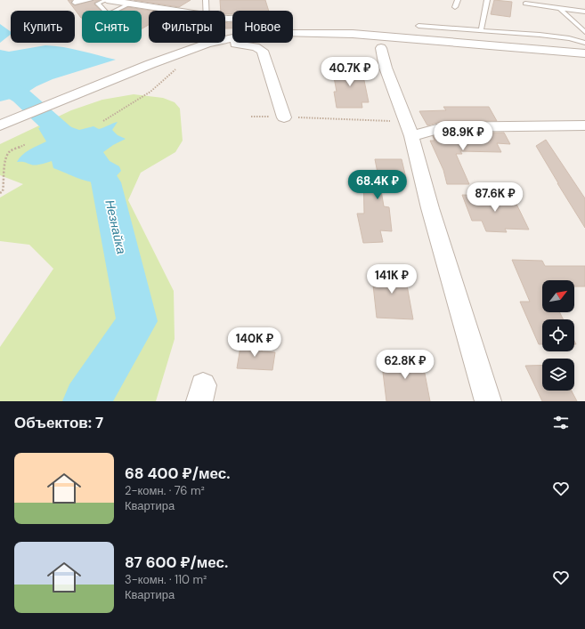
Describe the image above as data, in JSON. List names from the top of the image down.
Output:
{
  "water": ["Незнайка"],
  "north": "top right",
  "page": {
    "chip": [
      "Купить",
      "Снять",
      "Фильтры",
      "Новое"
    ],
    "price": [
      "40.7K ₽",
      "98.9K ₽",
      "68.4K ₽",
      "87.6K ₽",
      "141K ₽",
      "140K ₽",
      "62.8K ₽"
    ],
    "heading": "Объектов: 7",
    "list": [
      {
        "name": "68 400 ₽/мес.",
        "note": "2-комн. · 76 m² · Квартира"
      },
      {
        "name": "87 600 ₽/мес.",
        "note": "3-комн. · 110 m² · Квартира"
      }
    ]
  }
}
